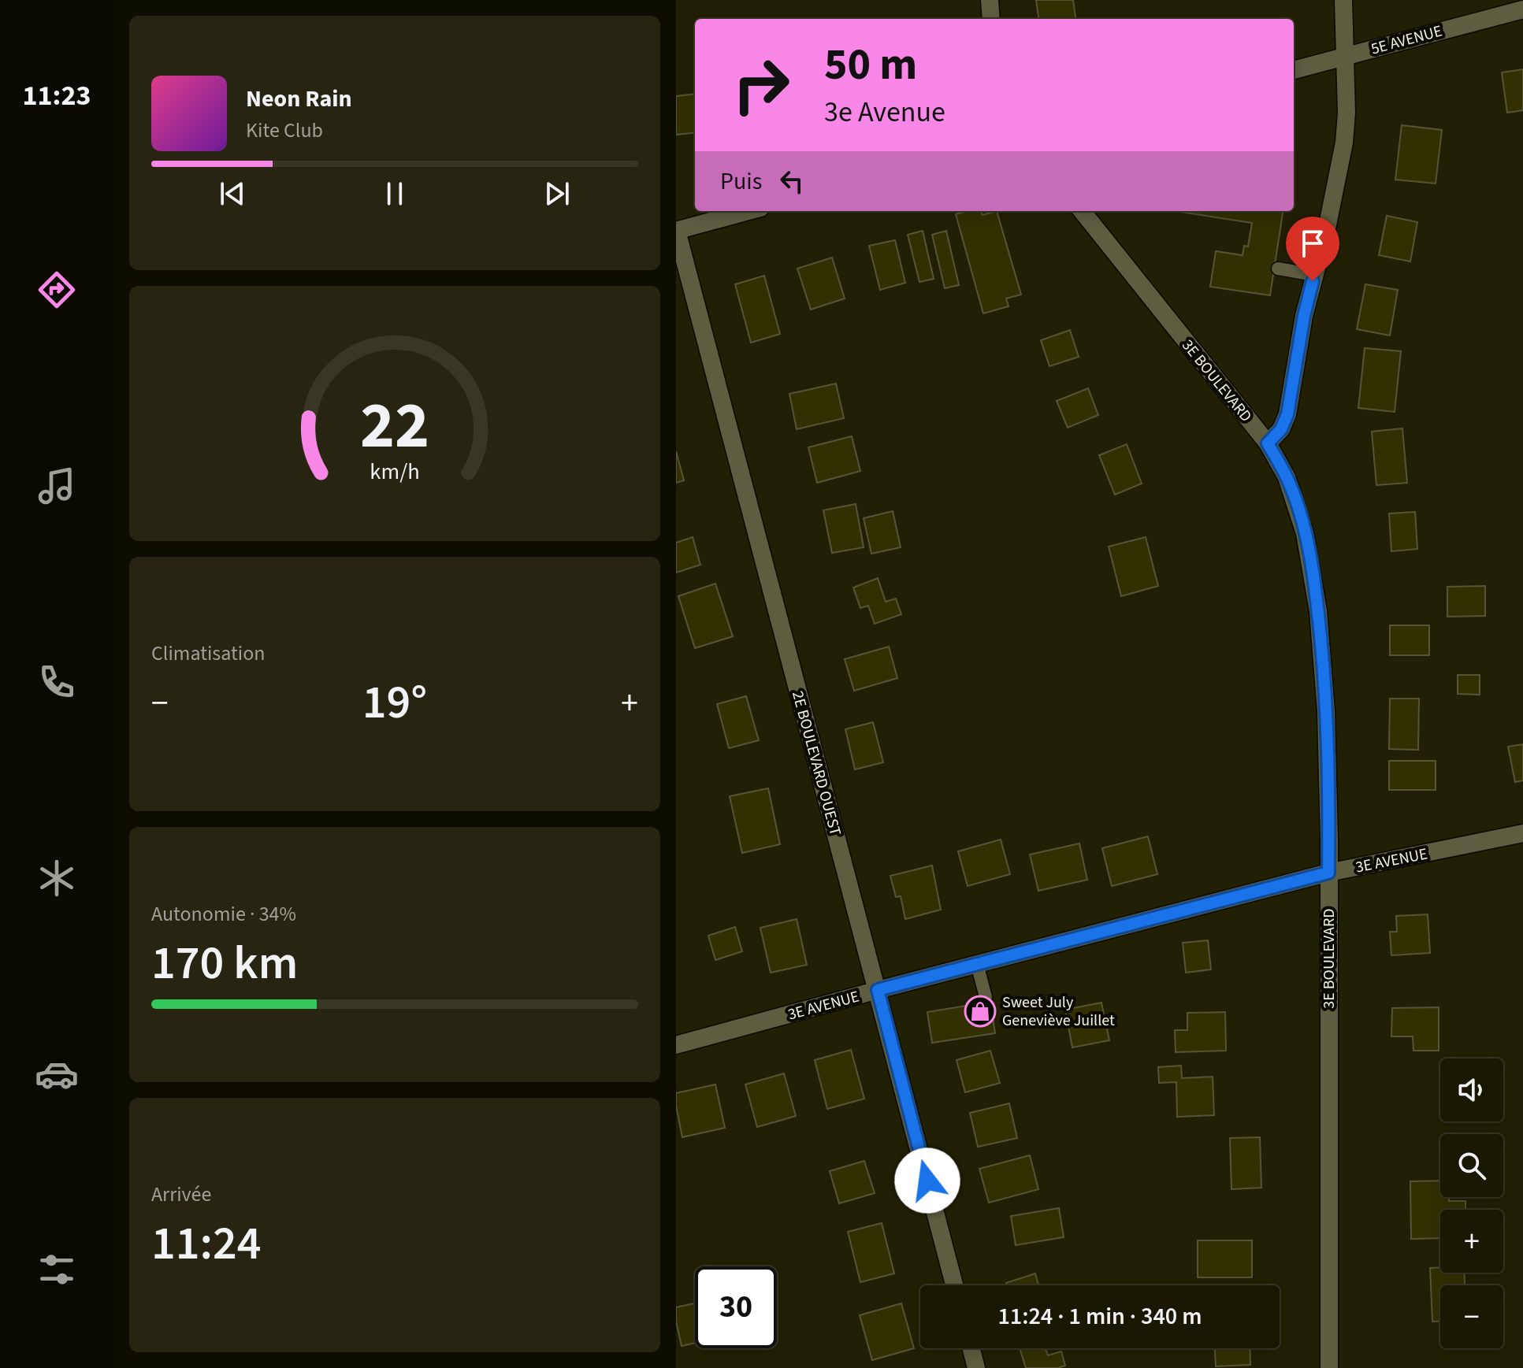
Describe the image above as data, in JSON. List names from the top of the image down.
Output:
{
  "streets": {
    "street": [
      "5E AVENUE",
      "3E BOULEVARD",
      "2E BOULEVARD OUEST",
      "3E AVENUE"
    ]
  },
  "crossings": [
    ["3E BOULEVARD", "3E AVENUE"],
    ["2E BOULEVARD OUEST", "3E AVENUE"]
  ],
  "places": {
    "shop": ["Sweet July Geneviève Juillet"]
  },
  "page": {
    "tabs": "11:23",
    "turn": ["50 m", "3e Avenue"],
    "song": ["Neon Rain", "Kite Club"],
    "then": "Puis",
    "tile": [
      "Climatisation",
      ["Autonomie · 34%", "170 km"],
      ["Arrivée", "11:24"]
    ],
    "heat": ["−", "19°", "+"],
    "map_buttons": ["+", "−"],
    "limit": "30",
    "trip": "11:24 · 1 min · 340 m",
    "gauge": ["22", "km/h"]
  }
}
